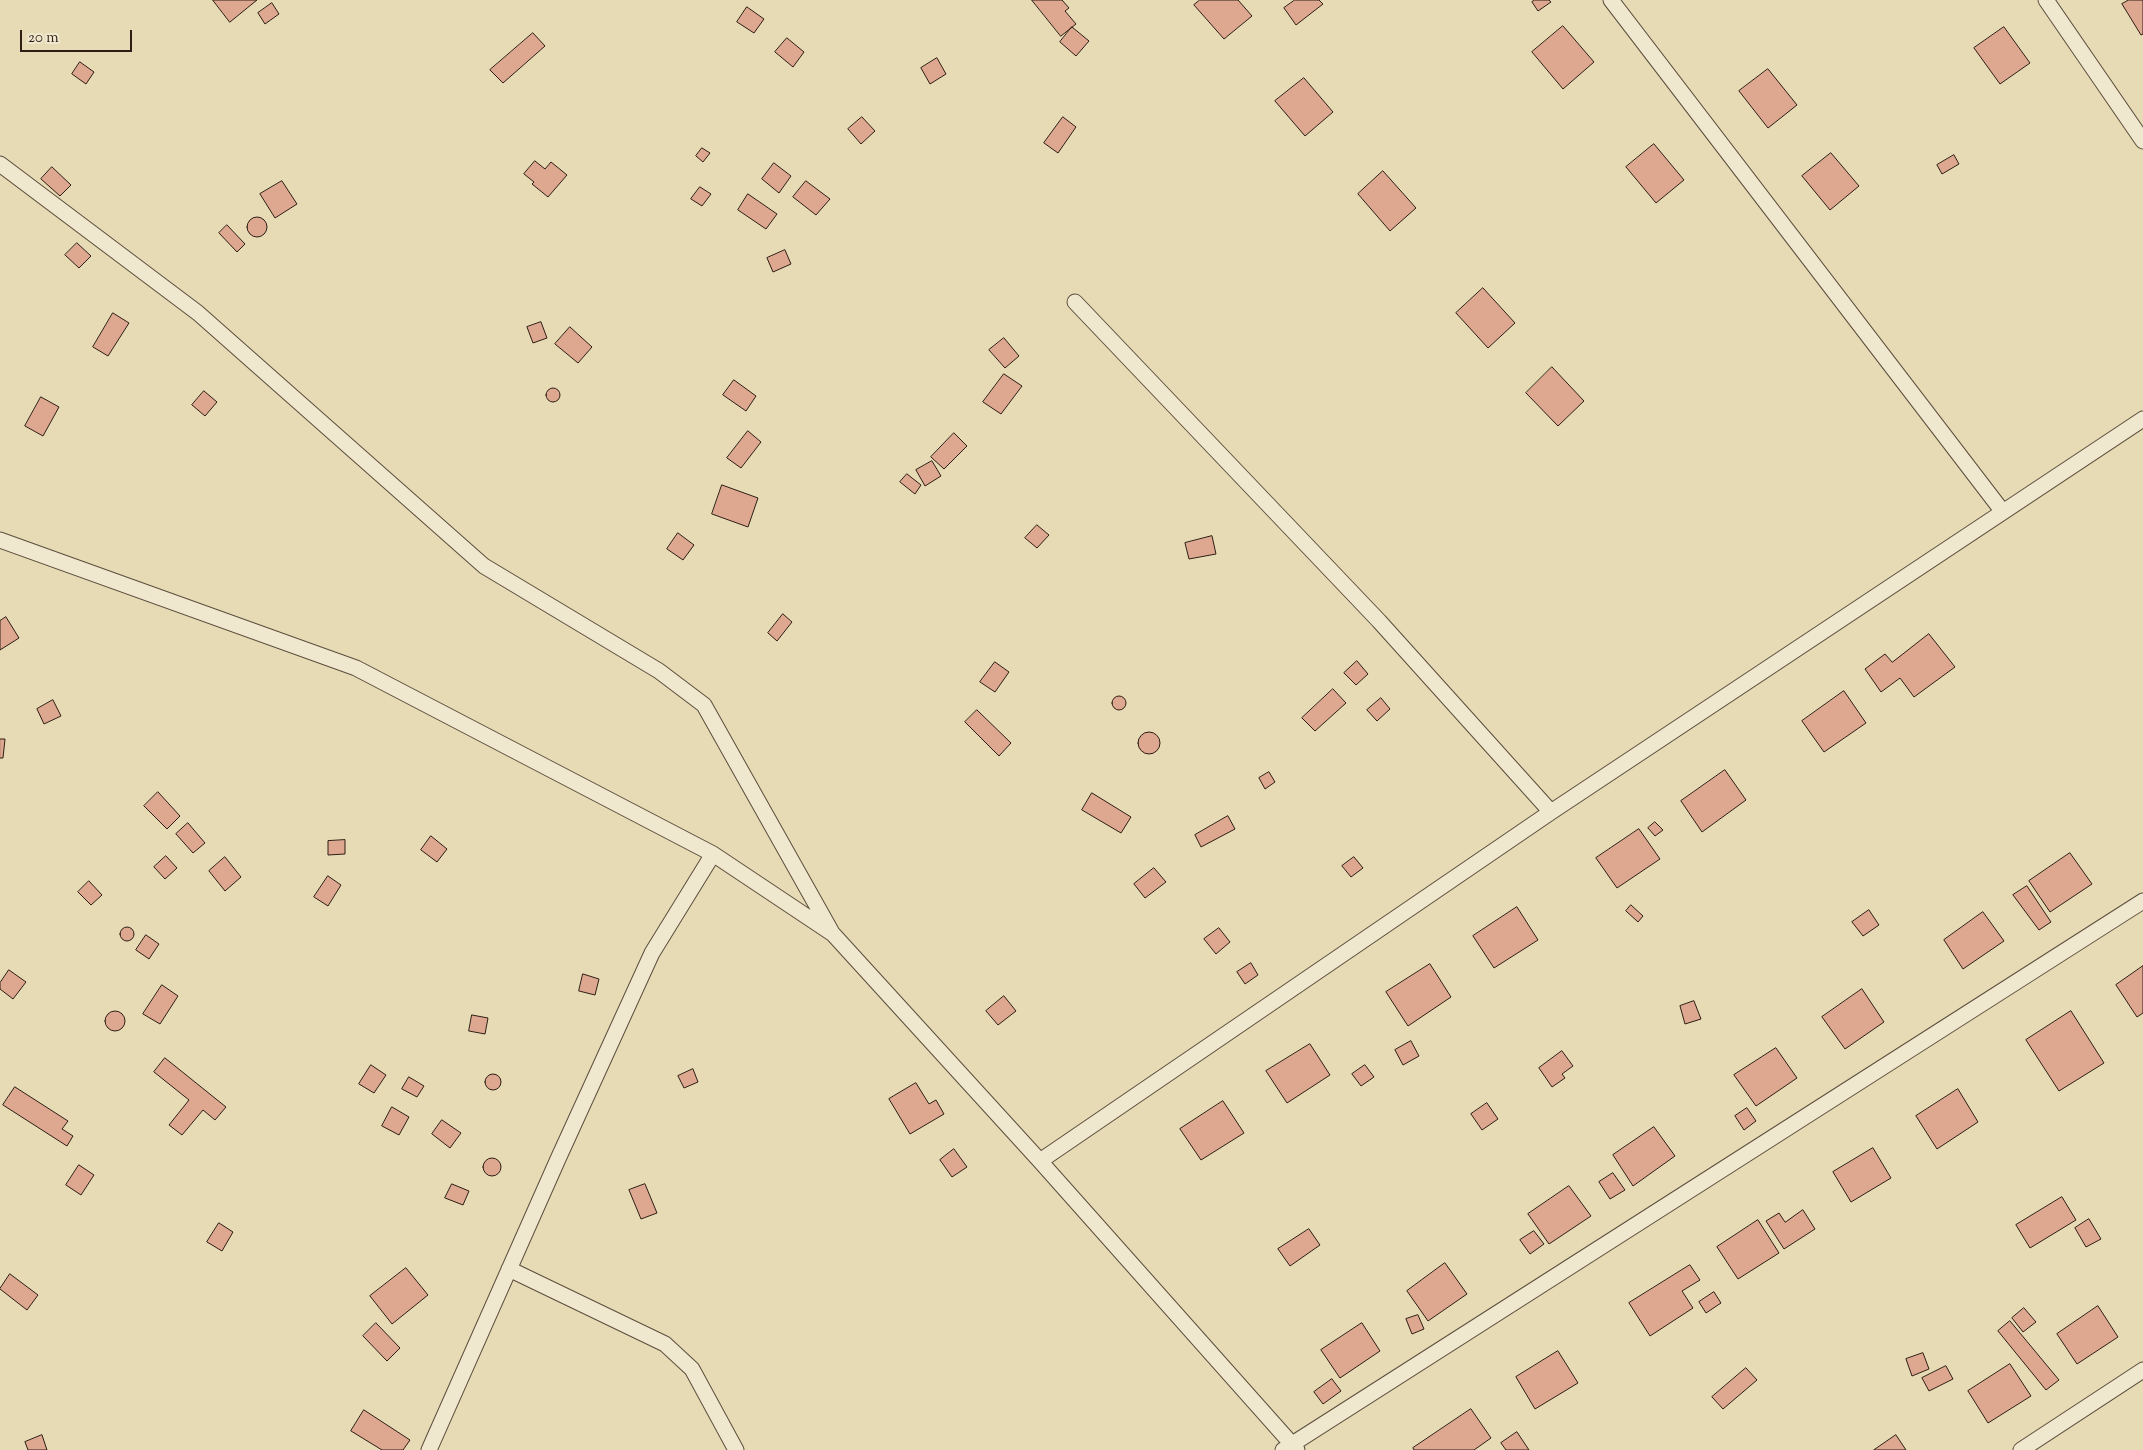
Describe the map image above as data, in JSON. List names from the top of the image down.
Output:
{
  "scale_bar": "20 m"
}
